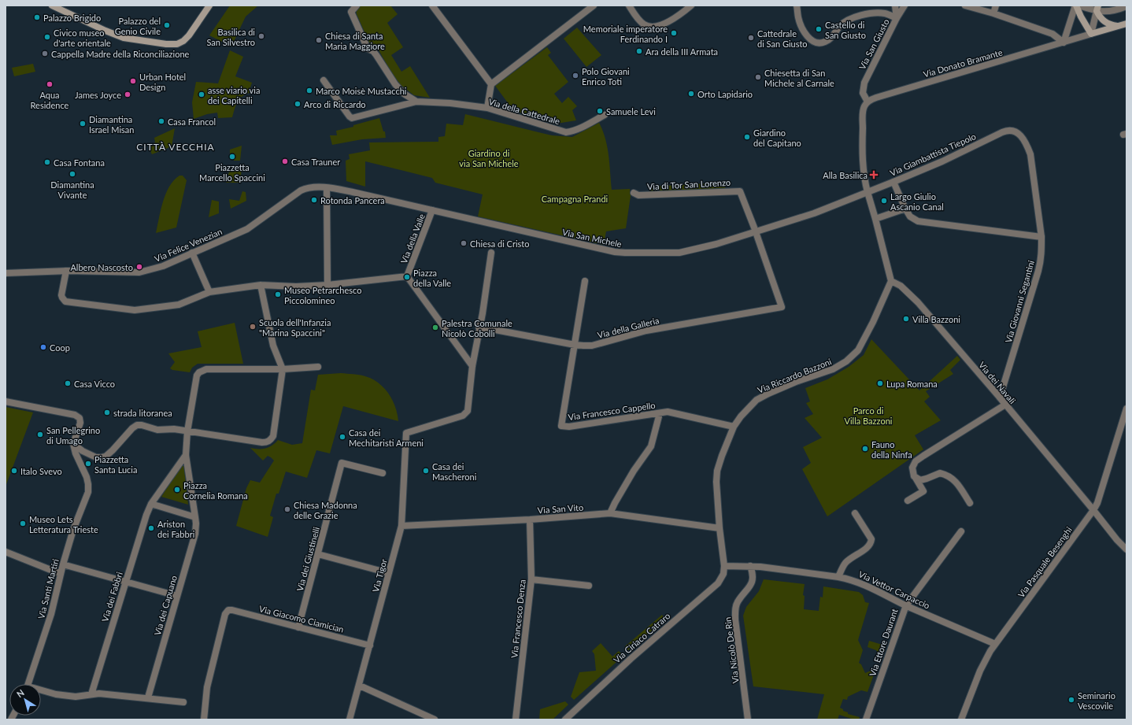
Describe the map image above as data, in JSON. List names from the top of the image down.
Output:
{
  "streets": {
    "street": [
      "Via San Giusto",
      "Via Donato Bramante",
      "Via della Cattedrale",
      "Via Giambattista Tiepolo",
      "Via di Tor San Lorenzo",
      "Via San Michele",
      "Via della Valle",
      "Via Felice Venezian",
      "Via Giovanni Segantini",
      "Via della Galleria",
      "Via Riccardo Bazzoni",
      "Via dei Navali",
      "Via Francesco Cappello",
      "Via San Vito",
      "Via dei Giustinelli",
      "Via Pasquale Besenghi",
      "Via Tigor",
      "Via Santi Martiri",
      "Via Vettor Carpaccio",
      "Via dei Fabbri",
      "Via dei Capuano",
      "Via Giacomo Ciamician",
      "Via Francesco Denza",
      "Via Ciriaco Catraro",
      "Via Ettore Daurant",
      "Via Nicolò De Rin"
    ]
  },
  "crossings": [
    ["Via San Giusto", "Via Donato Bramante"],
    ["Via Giambattista Tiepolo", "Via San Michele"],
    ["Via Giambattista Tiepolo", "Via Giovanni Segantini"],
    ["Via di Tor San Lorenzo", "Via San Michele"],
    ["Via di Tor San Lorenzo", "Via della Galleria"],
    ["Via San Michele", "Via della Valle"],
    ["Via San Michele", "Via Felice Venezian"],
    ["Via San Michele", "Via della Galleria"],
    ["Via della Valle", "Via Tigor"],
    ["Via Giovanni Segantini", "Via dei Navali"],
    ["Via della Galleria", "Via Francesco Cappello"],
    ["Via Riccardo Bazzoni", "Via dei Navali"],
    ["Via Riccardo Bazzoni", "Via Francesco Cappello"],
    ["Via Riccardo Bazzoni", "Via San Vito"],
    ["Via Riccardo Bazzoni", "Via Vettor Carpaccio"],
    ["Via Riccardo Bazzoni", "Via Ciriaco Catraro"],
    ["Via dei Navali", "Via Pasquale Besenghi"],
    ["Via San Vito", "Via Tigor"],
    ["Via San Vito", "Via Francesco Denza"],
    ["Via dei Giustinelli", "Via Giacomo Ciamician"],
    ["Via Pasquale Besenghi", "Via Vettor Carpaccio"],
    ["Via Tigor", "Via Giacomo Ciamician"],
    ["Via Vettor Carpaccio", "Via Ciriaco Catraro"],
    ["Via Vettor Carpaccio", "Via Ettore Daurant"],
    ["Via Vettor Carpaccio", "Via Nicolò De Rin"]
  ],
  "districts": ["CITTÀ VECCHIA"],
  "parks": ["Giardino di via San Michele", "Campagna Prandi", "Parco di Villa Bazzoni"],
  "places": {
    "other": [
      "Palazzo Brigido",
      "Palazzo del Genio Civile",
      "Castello di San Giusto",
      "Memoriale imperatore Ferdinando I",
      "Basilica di San Silvestro",
      "Civico museo d'arte orientale",
      "Cattedrale di San Giusto",
      "Chiesa di Santa Maria Maggiore",
      "Ara della III Armata",
      "Cappella Madre della Riconciliazione",
      "Polo Giovani Enrico Toti",
      "Chiesetta di San Michele al Carnale",
      "Urban Hotel Design",
      "Aqua Residence",
      "Marco Moisè Mustacchi",
      "Orto Lapidario",
      "James Joyce",
      "asse viario via dei Capitelli",
      "Arco di Riccardo",
      "Samuele Levi",
      "Casa Francol",
      "Diamantina Israel Misan",
      "Giardino del Capitano",
      "Piazzetta Marcello Spaccini",
      "Casa Trauner",
      "Casa Fontana",
      "Diamantina Vivante",
      "Rotonda Pancera",
      "Largo Giulio Ascanio Canal",
      "Chiesa di Cristo",
      "Albero Nascosto",
      "Piazza della Valle",
      "Museo Petrarchesco Piccolomineo",
      "Villa Bazzoni",
      "Scuola dell'Infanzia \"Marina Spaccini\"",
      "Palestra Comunale Nicolò Cobolli",
      "Coop",
      "Casa Vicco",
      "Lupa Romana",
      "strada litoranea",
      "San Pellegrino di Umago",
      "Casa dei Mechitaristi Armeni",
      "Fauno della Ninfa",
      "Piazzetta Santa Lucia",
      "Italo Svevo",
      "Casa dei Mascheroni",
      "Piazza Cornelia Romana",
      "Chiesa Madonna delle Grazie",
      "Museo Lets Letteratura Trieste",
      "Ariston dei Fabbri",
      "Seminario Vescovile"
    ],
    "health": ["Alla Basilica"]
  },
  "north": "top left"
}
